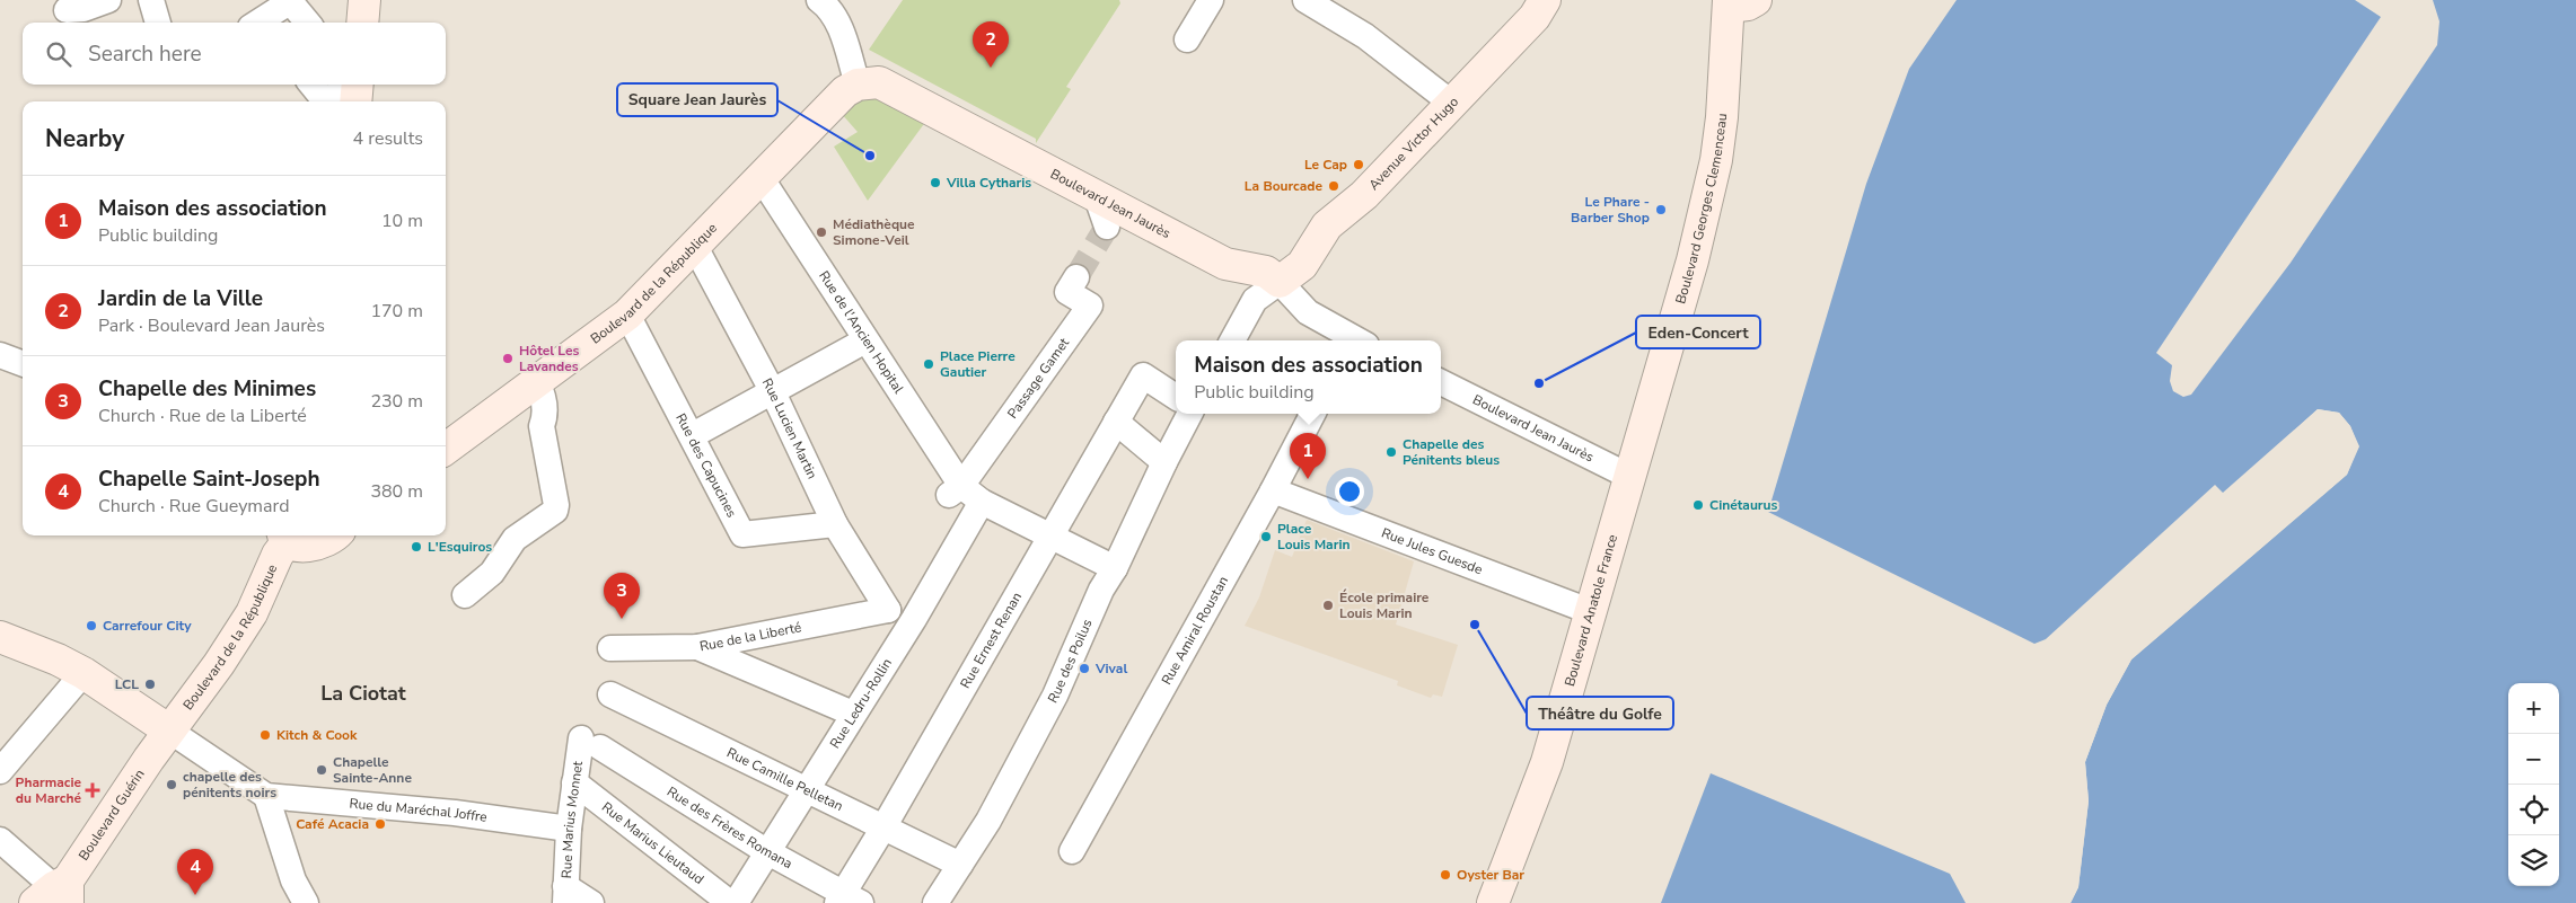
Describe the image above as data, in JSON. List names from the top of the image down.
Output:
{
  "streets": {
    "street": [
      "Avenue Victor Hugo",
      "Boulevard Jean Jaurès",
      "Boulevard Georges Clemenceau",
      "Boulevard de la République",
      "Rue de l'Ancien Hopital",
      "Passage Gamet",
      "Rue Lucien Martin",
      "Rue des Capucines",
      "Rue Jules Guesde",
      "Boulevard Anatole France",
      "Rue Amiral Roustan",
      "Rue de la Liberté",
      "Rue Ernest Renan",
      "Rue des Poilus",
      "Rue Ledru-Rollin",
      "Rue Camille Pelletan",
      "Rue du Maréchal Joffre",
      "Boulevard Guérin",
      "Rue Marius Monnet",
      "Rue des Frères Romana",
      "Rue Marius Lieutaud"
    ]
  },
  "crossings": [
    ["Avenue Victor Hugo", "Boulevard Jean Jaurès"],
    ["Boulevard Jean Jaurès", "Boulevard Georges Clemenceau"],
    ["Boulevard Jean Jaurès", "Boulevard de la République"],
    ["Boulevard Jean Jaurès", "Boulevard Anatole France"],
    ["Boulevard Georges Clemenceau", "Boulevard Anatole France"],
    ["Boulevard de la République", "Rue de l'Ancien Hopital"],
    ["Boulevard de la République", "Rue Lucien Martin"],
    ["Boulevard de la République", "Rue des Capucines"],
    ["Boulevard de la République", "Boulevard Guérin"],
    ["Rue de l'Ancien Hopital", "Passage Gamet"],
    ["Rue de l'Ancien Hopital", "Rue Ernest Renan"],
    ["Rue de l'Ancien Hopital", "Rue des Poilus"],
    ["Rue de l'Ancien Hopital", "Rue Ledru-Rollin"],
    ["Rue Lucien Martin", "Rue des Capucines"],
    ["Rue Lucien Martin", "Rue de la Liberté"],
    ["Rue Jules Guesde", "Boulevard Anatole France"],
    ["Rue Jules Guesde", "Rue Amiral Roustan"],
    ["Rue Ernest Renan", "Rue Camille Pelletan"],
    ["Rue Ernest Renan", "Rue des Frères Romana"],
    ["Rue des Poilus", "Rue Camille Pelletan"],
    ["Rue Ledru-Rollin", "Rue Camille Pelletan"],
    ["Rue Ledru-Rollin", "Rue des Frères Romana"],
    ["Rue du Maréchal Joffre", "Rue Marius Monnet"],
    ["Rue Marius Monnet", "Rue des Frères Romana"],
    ["Rue Marius Monnet", "Rue Marius Lieutaud"]
  ],
  "districts": ["La Ciotat"],
  "places": {
    "other": [
      "Square Jean Jaurès",
      "Le Cap",
      "Villa Cytharis",
      "La Bourcade",
      "Le Phare - Barber Shop",
      "Médiathèque Simone-Veil",
      "Hôtel Les Lavandes",
      "Place Pierre Gautier",
      "Eden-Concert",
      "Chapelle des Pénitents bleus",
      "Cinétaurus",
      "Place Louis Marin",
      "L'Esquiros",
      "École primaire Louis Marin",
      "Théâtre du Golfe",
      "Carrefour City",
      "Vival",
      "LCL",
      "Kitch & Cook",
      "Chapelle Sainte-Anne",
      "chapelle des pénitents noirs",
      "Café Acacia",
      "Oyster Bar"
    ],
    "health": ["Pharmacie du Marché"]
  },
  "page": {
    "pins": [
      "2",
      "1",
      "3",
      "4"
    ],
    "search": "Search here",
    "heading": ["Nearby", "4 results"],
    "list": [
      {
        "mark": "1",
        "name": "Maison des association",
        "note": "Public building",
        "value": "10 m"
      },
      {
        "mark": "2",
        "name": "Jardin de la Ville",
        "note": "Park · Boulevard Jean Jaurès",
        "value": "170 m"
      },
      {
        "mark": "3",
        "name": "Chapelle des Minimes",
        "note": "Church · Rue de la Liberté",
        "value": "230 m"
      },
      {
        "mark": "4",
        "name": "Chapelle Saint-Joseph",
        "note": "Church · Rue Gueymard",
        "value": "380 m"
      }
    ],
    "popup": ["Maison des association", "Public building"],
    "map_buttons": ["+", "−"]
  }
}
